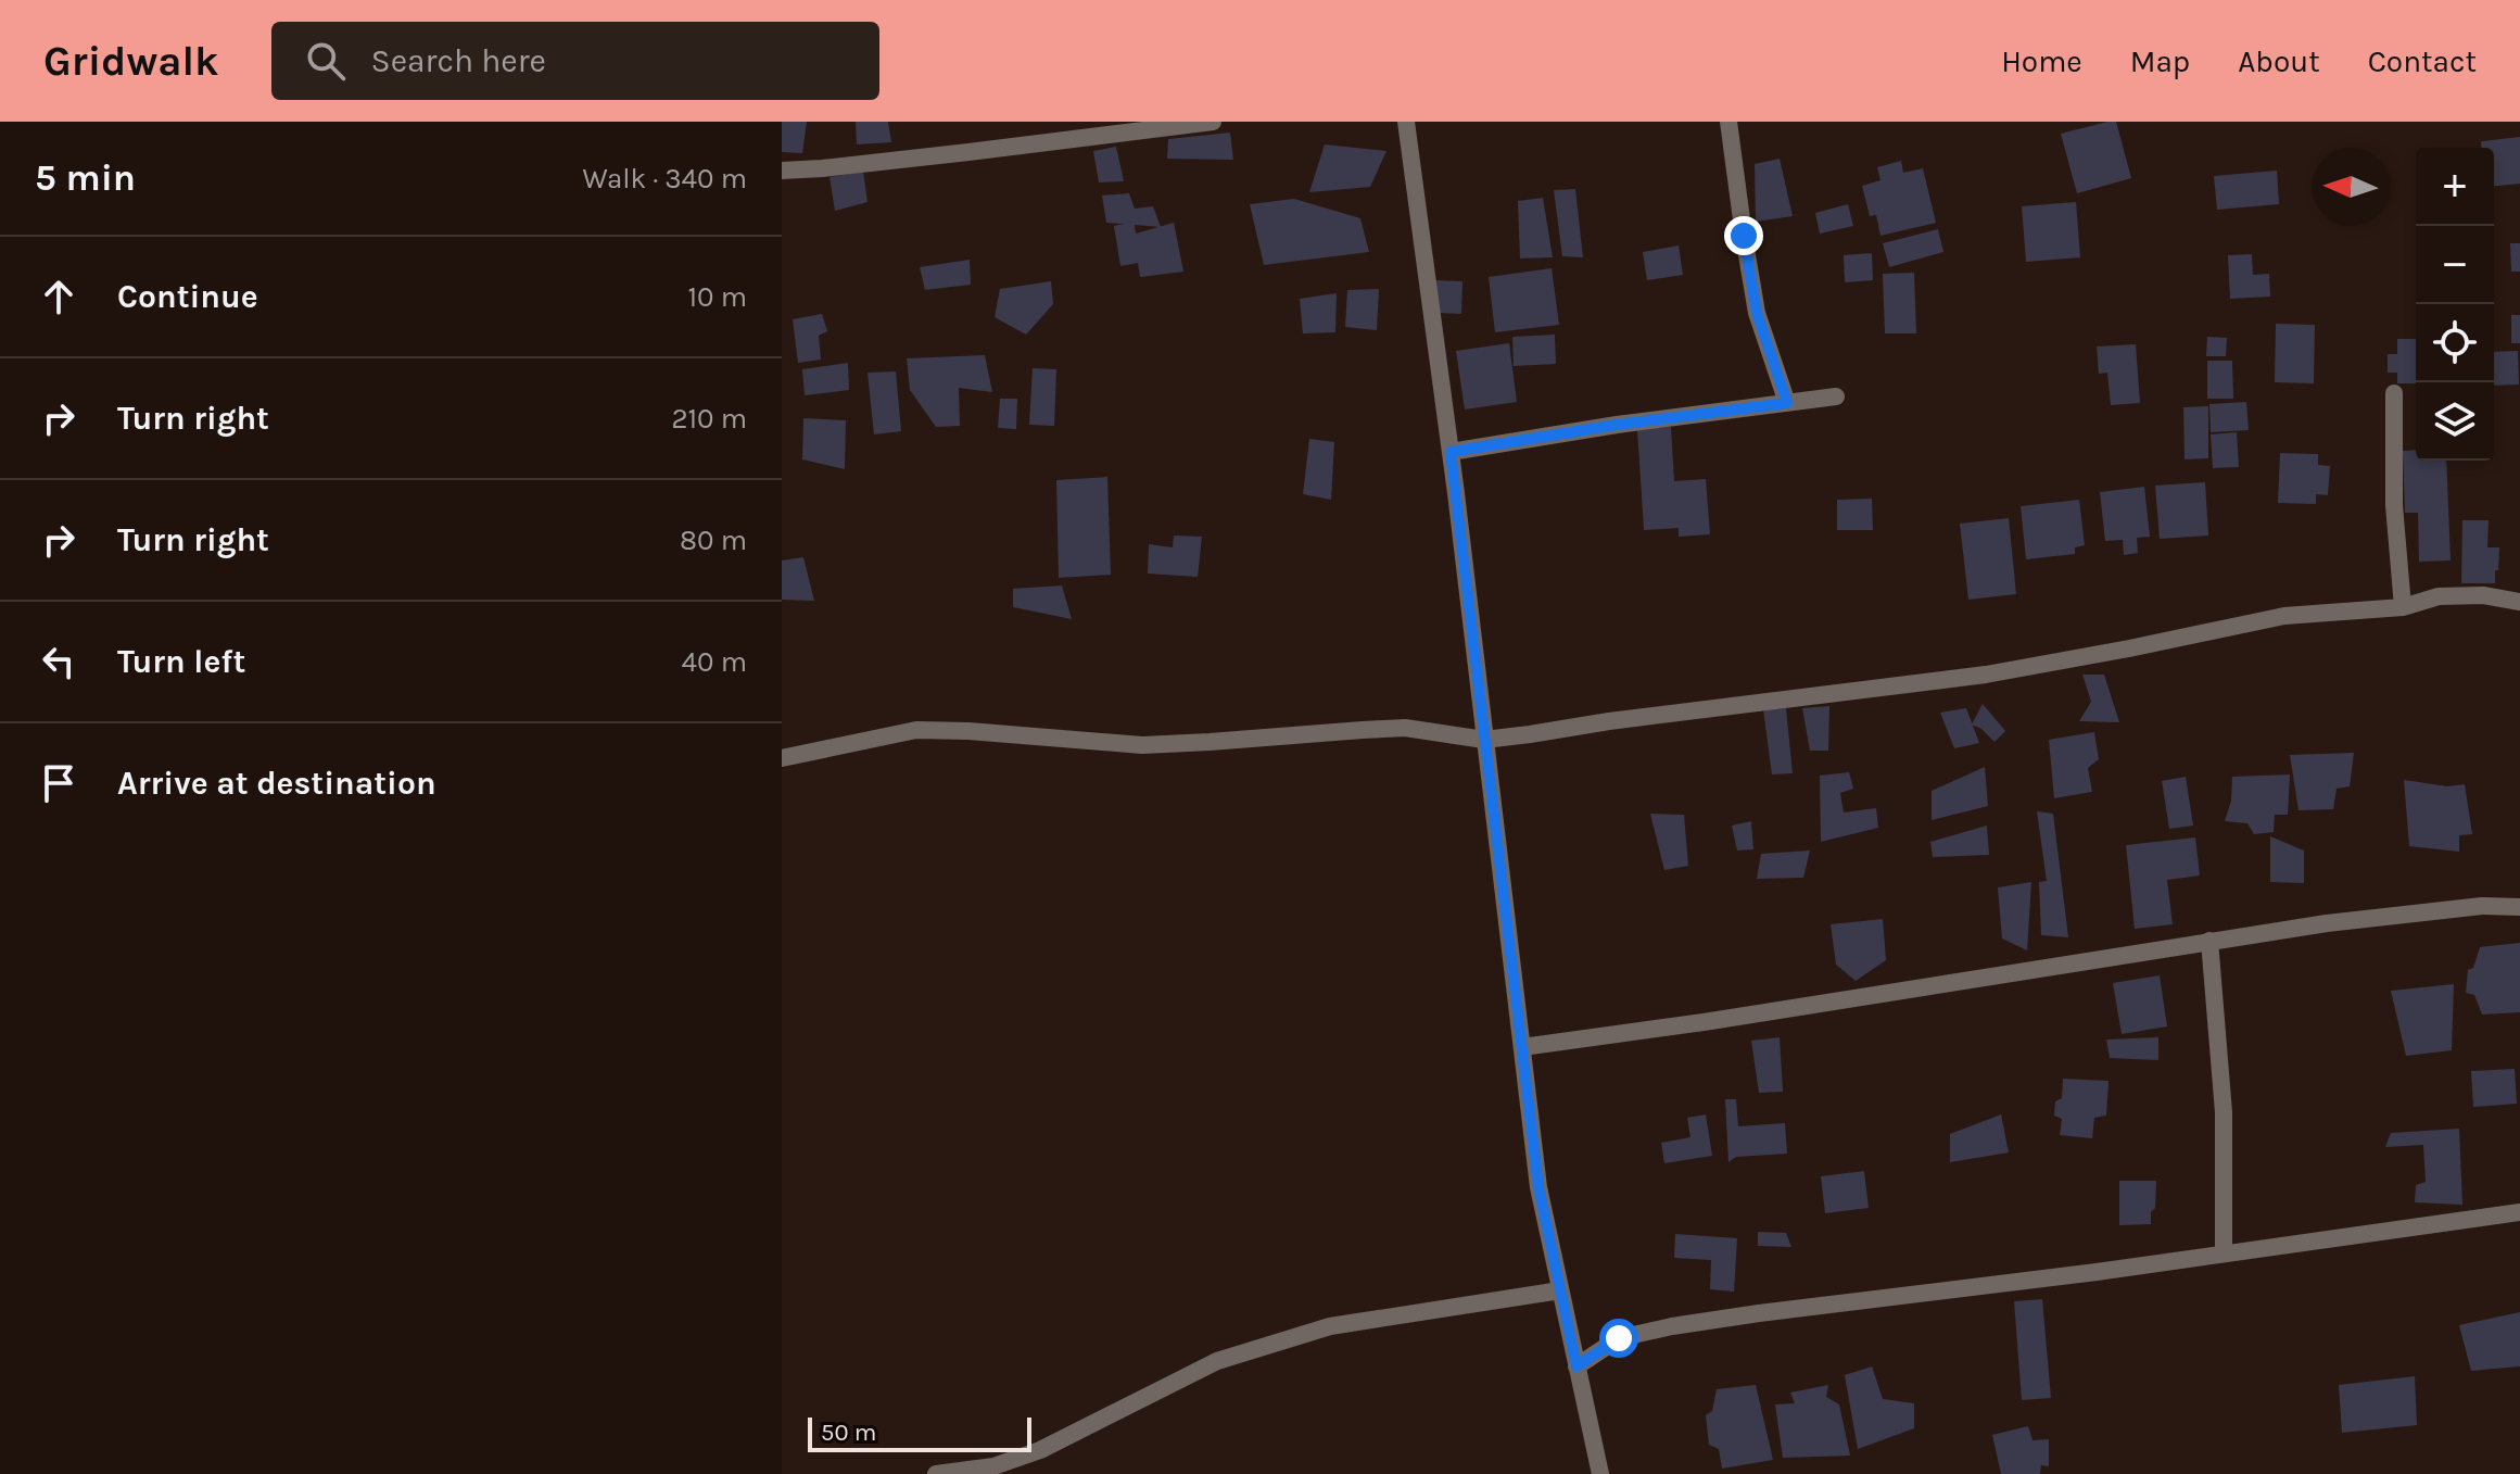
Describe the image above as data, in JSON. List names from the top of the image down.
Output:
{
  "scale_bar": "50 m",
  "north": "left",
  "page": {
    "header": "Gridwalk",
    "search": "Search here",
    "nav": [
      "Home",
      "Map",
      "About",
      "Contact"
    ],
    "heading": ["5 min", "Walk · 340 m"],
    "map_buttons": ["+", "−"],
    "list": [
      ["Continue", "10 m"],
      ["Turn right", "210 m"],
      ["Turn right", "80 m"],
      ["Turn left", "40 m"],
      "Arrive at destination"
    ],
    "scale": "50 m"
  }
}
